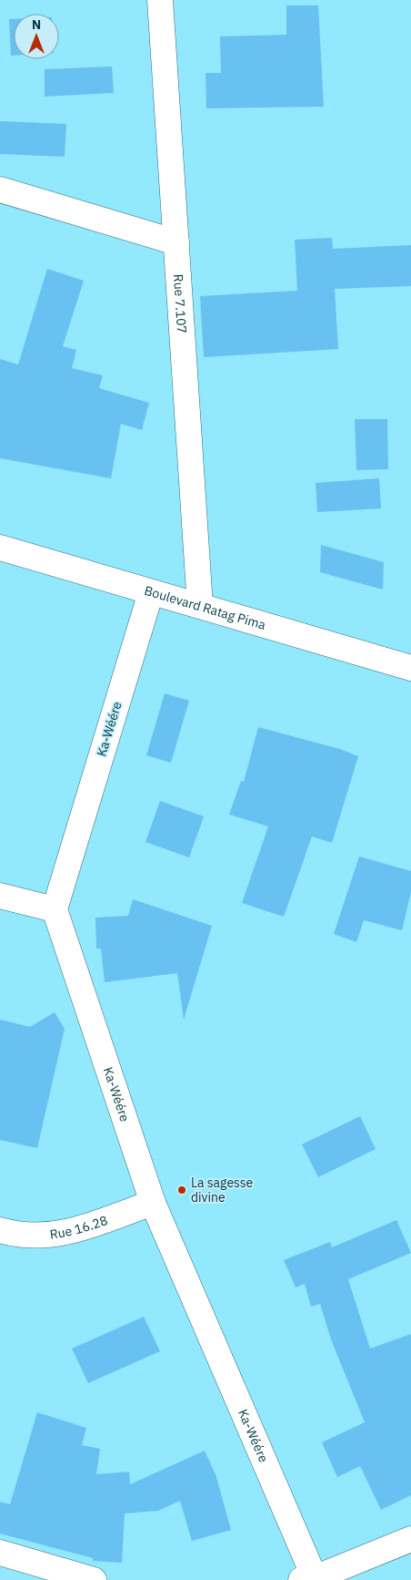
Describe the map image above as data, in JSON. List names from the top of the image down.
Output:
{
  "streets": {
    "street": [
      "Rue 7.107",
      "Boulevard Ratag Pima",
      "Ka-Wéére",
      "Rue 16.28"
    ]
  },
  "crossings": [
    ["Rue 7.107", "Boulevard Ratag Pima"],
    ["Boulevard Ratag Pima", "Ka-Wéére"],
    ["Ka-Wéére", "Rue 16.28"]
  ],
  "places": ["La sagesse divine"],
  "north": "top"
}
